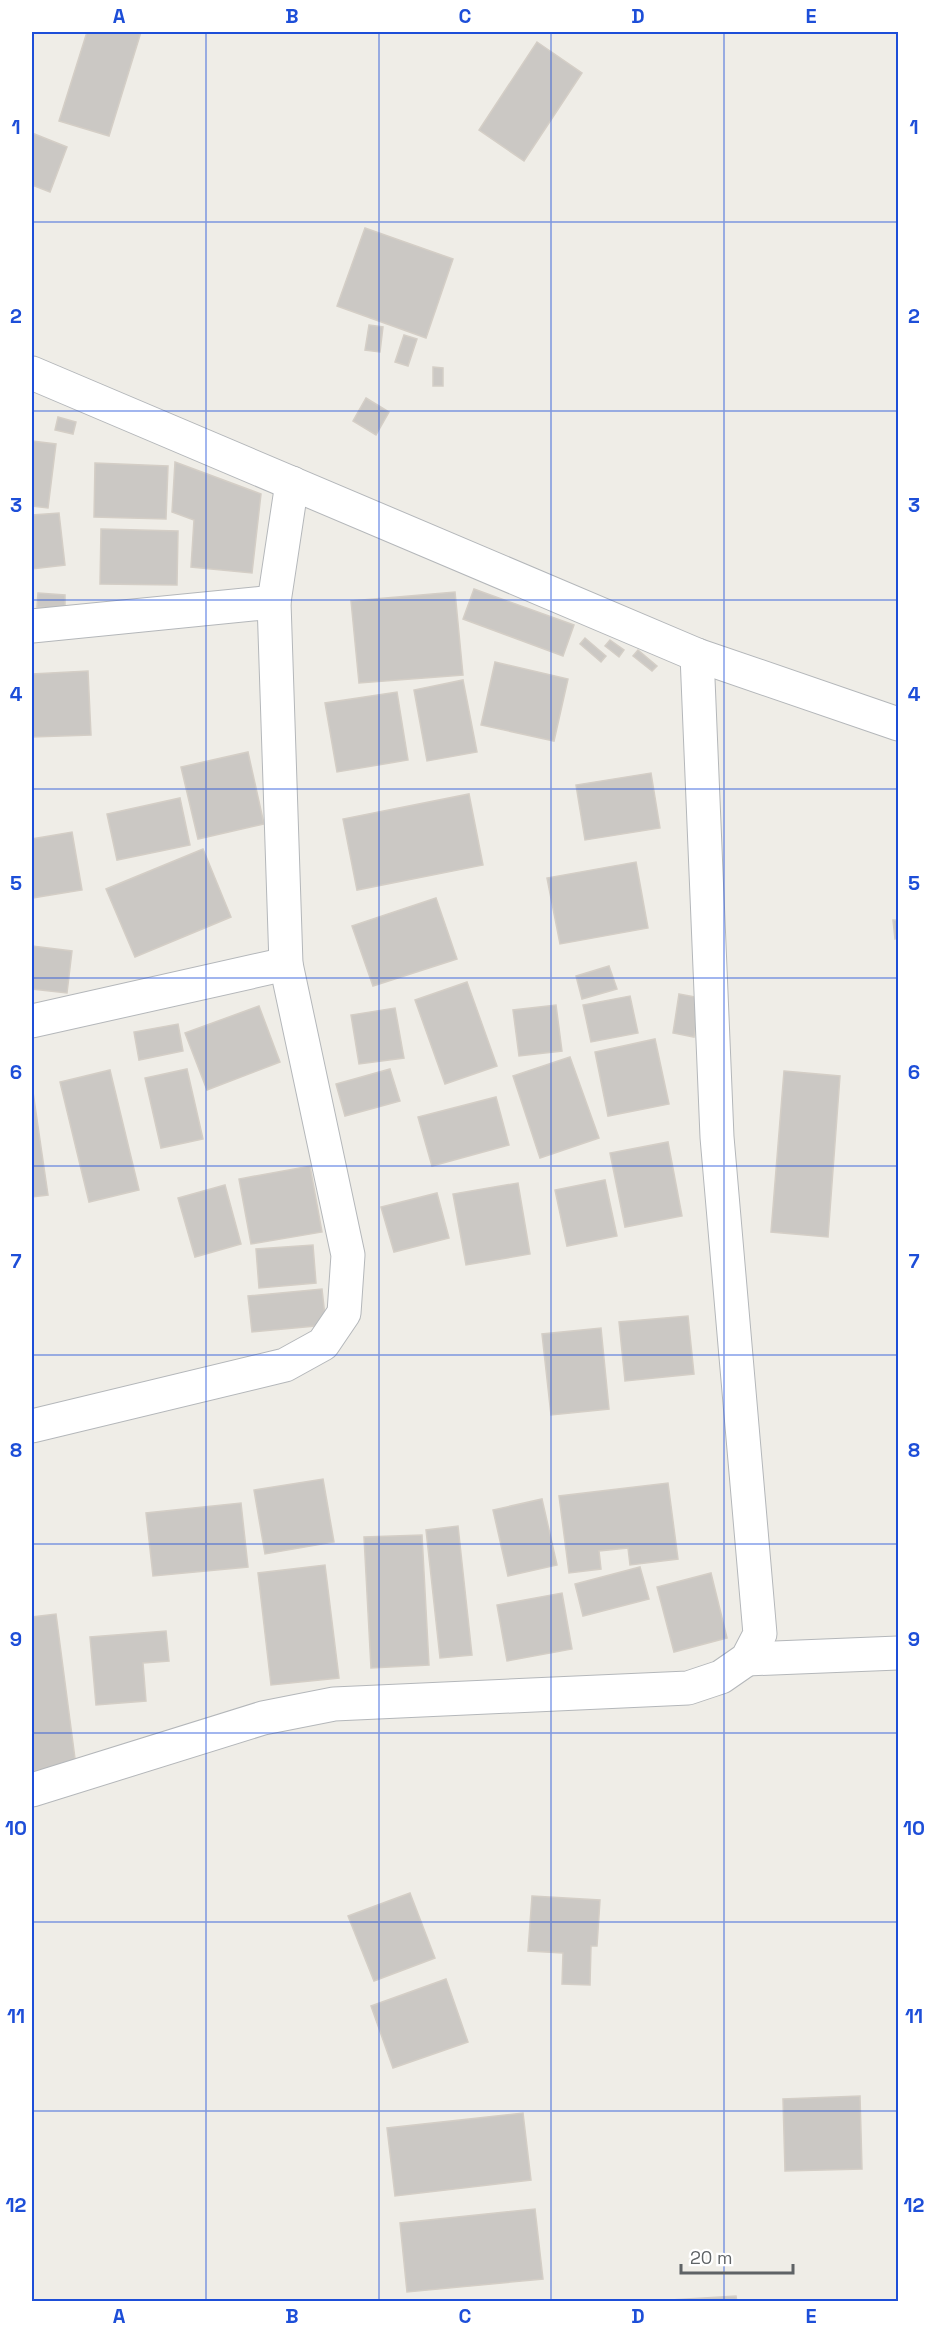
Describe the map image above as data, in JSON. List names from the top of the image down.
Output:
{
  "scale_bar": "20 m",
  "grid": {
    "columns": [
      "A",
      "B",
      "C",
      "D",
      "E"
    ],
    "rows": [
      "1",
      "2",
      "3",
      "4",
      "5",
      "6",
      "7",
      "8",
      "9",
      "10",
      "11",
      "12"
    ]
  }
}
